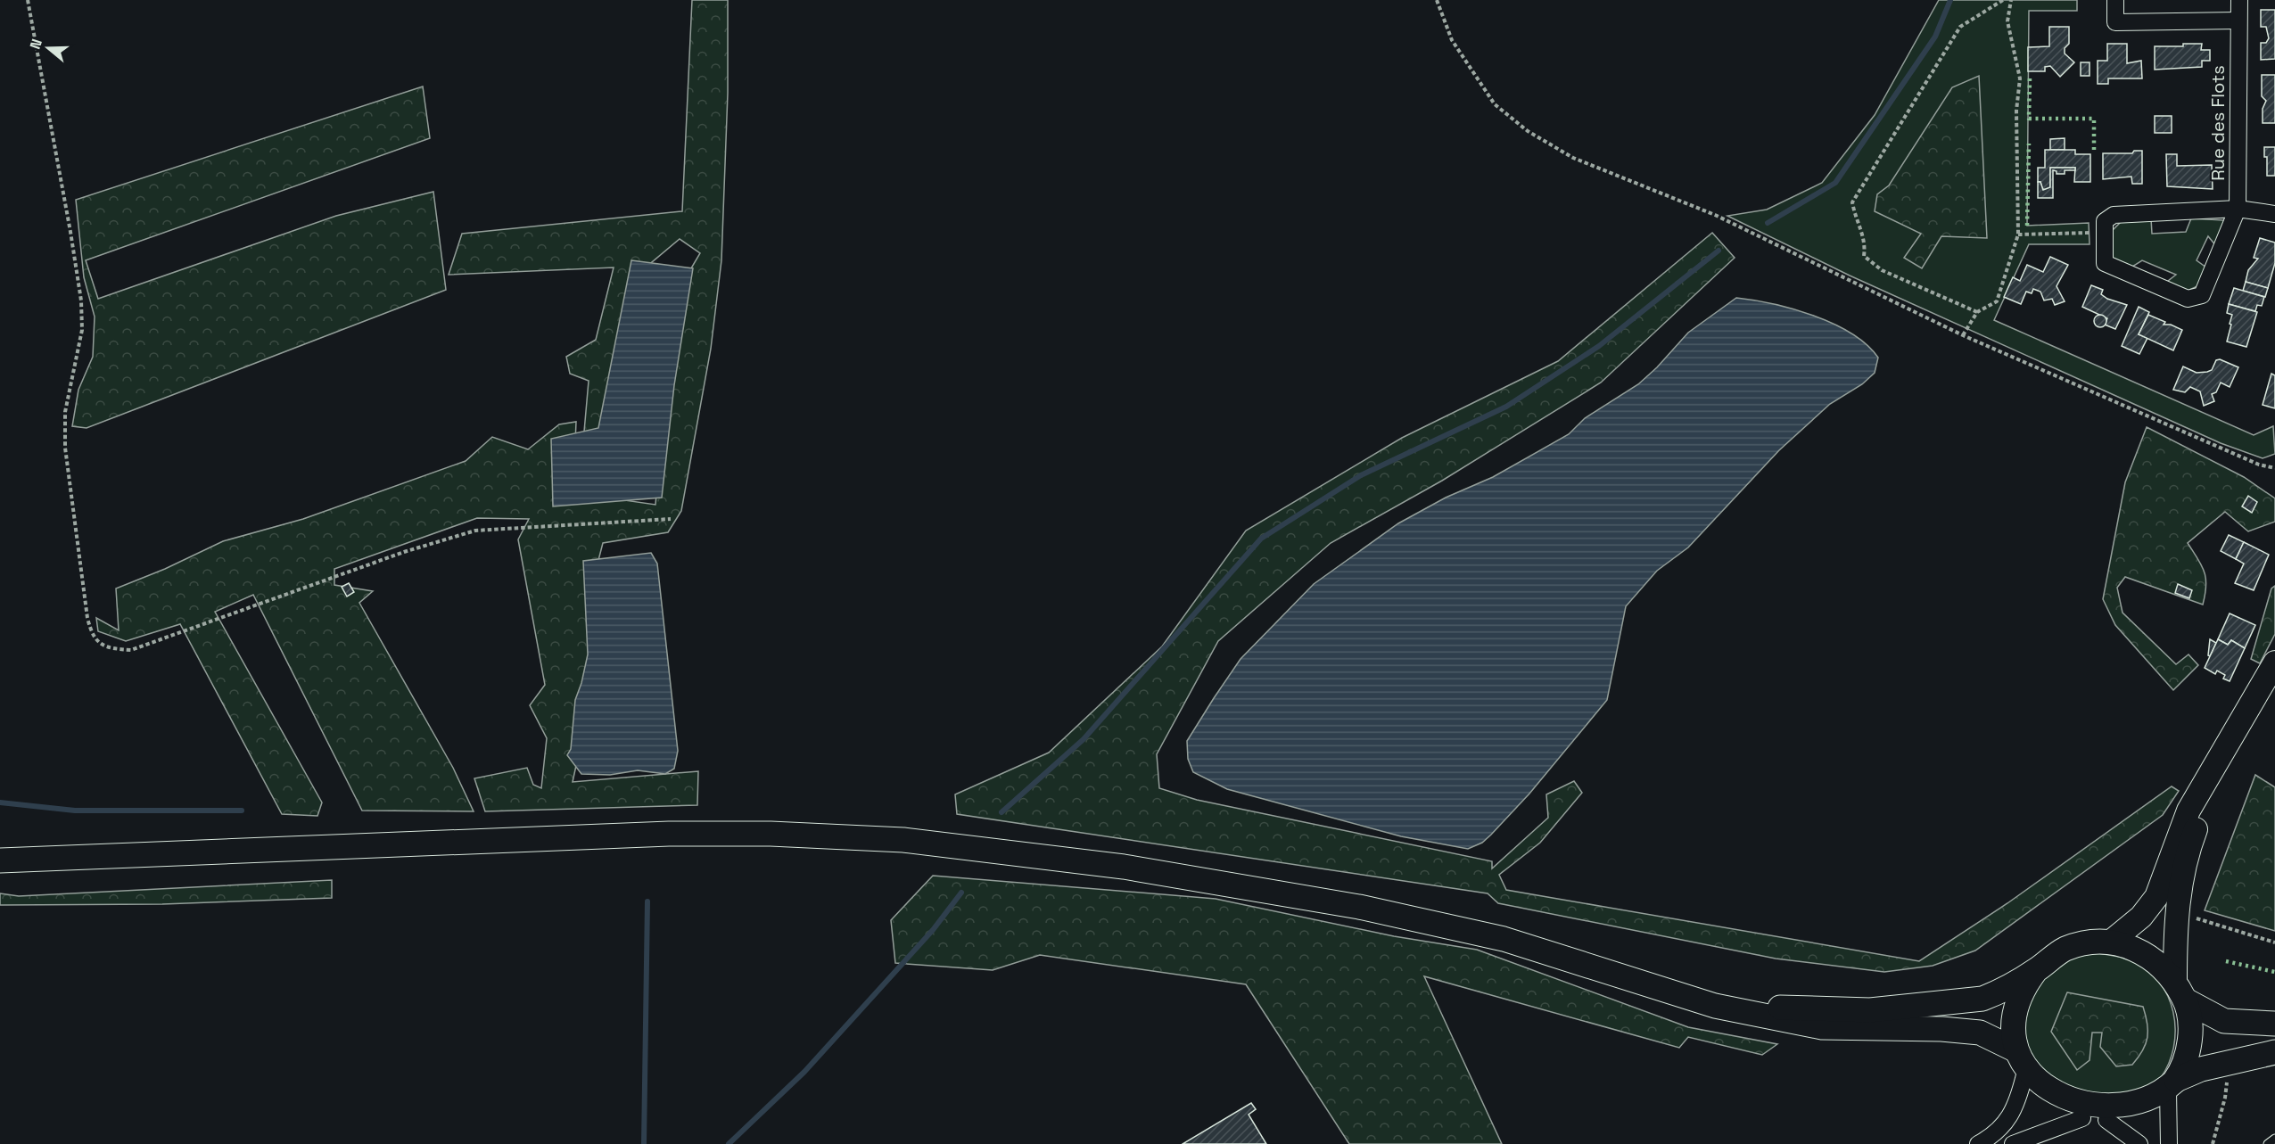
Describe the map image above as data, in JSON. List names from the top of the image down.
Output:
{
  "streets": {
    "street": ["Rue des Flots"]
  },
  "north": "left"
}
